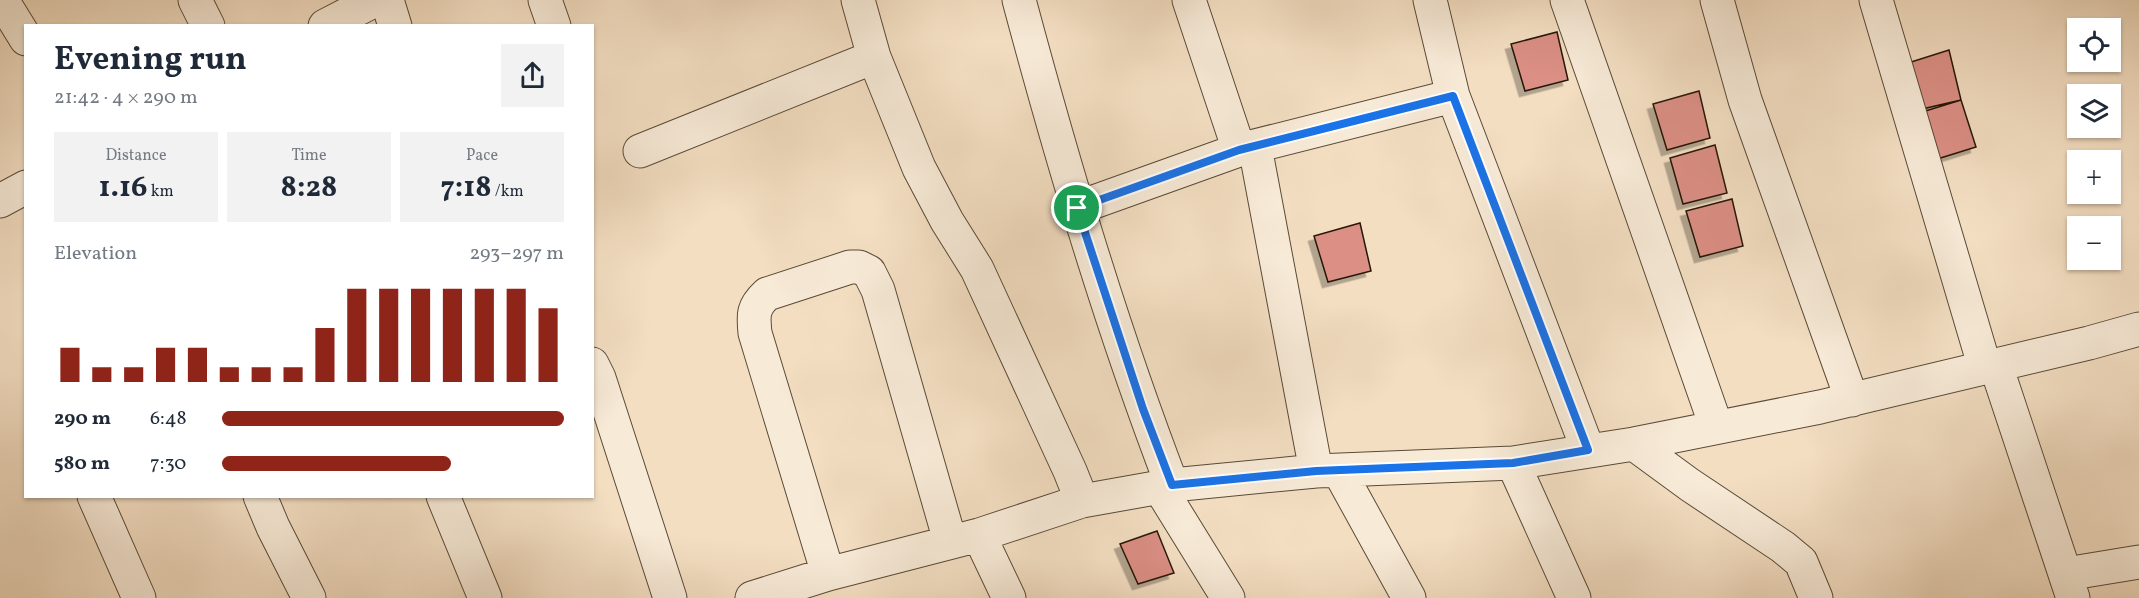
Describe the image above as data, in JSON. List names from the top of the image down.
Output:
{
  "page": {
    "map_buttons": ["+", "−"],
    "heading": ["Evening run", "21:42 · 4 × 290 m"],
    "stats": [
      ["Distance", "1.16 km"],
      ["Time", "8:28"],
      ["Pace", "7:18 /km"]
    ],
    "chart": ["Elevation", "293–297 m"],
    "list": [
      {
        "name": "290 m",
        "note": "6:48"
      },
      {
        "name": "580 m",
        "note": "7:30"
      }
    ]
  }
}
